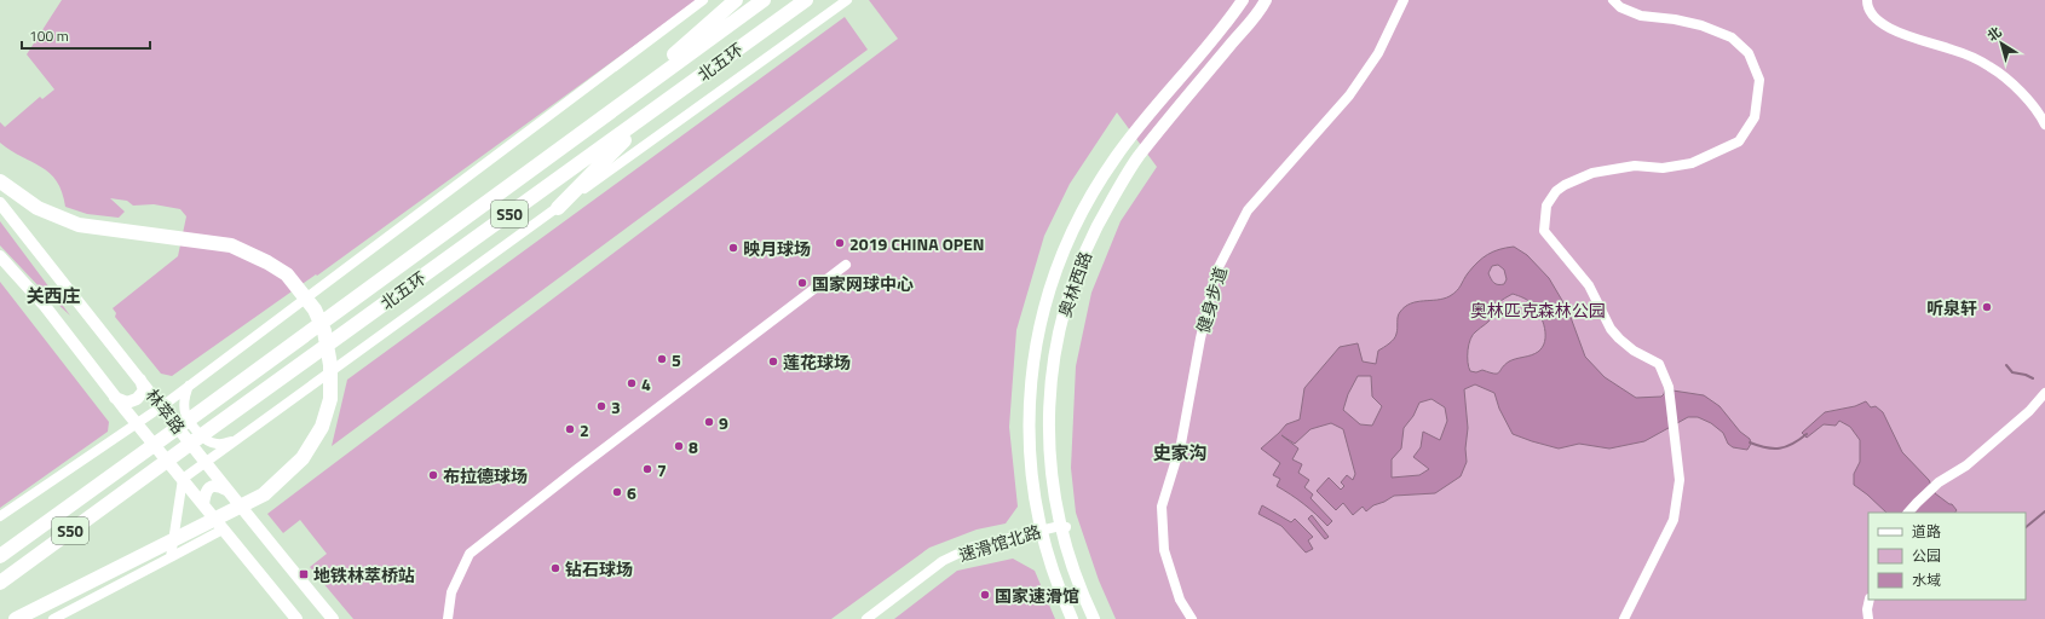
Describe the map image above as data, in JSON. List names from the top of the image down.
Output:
{
  "streets": {
    "highway": ["北五环", "S50"],
    "main road": ["奥林西路", "林萃路"],
    "street": ["健身步道", "速滑馆北路"]
  },
  "crossings": [
    ["奥林西路", "速滑馆北路"]
  ],
  "districts": ["关西庄", "史家沟"],
  "parks": ["奥林匹克森林公园"],
  "places": {
    "other": [
      "2019 CHINA OPEN",
      "映月球场",
      "国家网球中心",
      "听泉轩",
      "5",
      "莲花球场",
      "4",
      "3",
      "9",
      "2",
      "8",
      "7",
      "布拉德球场",
      "6",
      "钻石球场",
      "国家速滑馆"
    ],
    "transit": ["地铁林萃桥站"]
  },
  "legend": ["道路", "公园", "水域"],
  "scale_bar": "100 m",
  "north": "top left"
}
